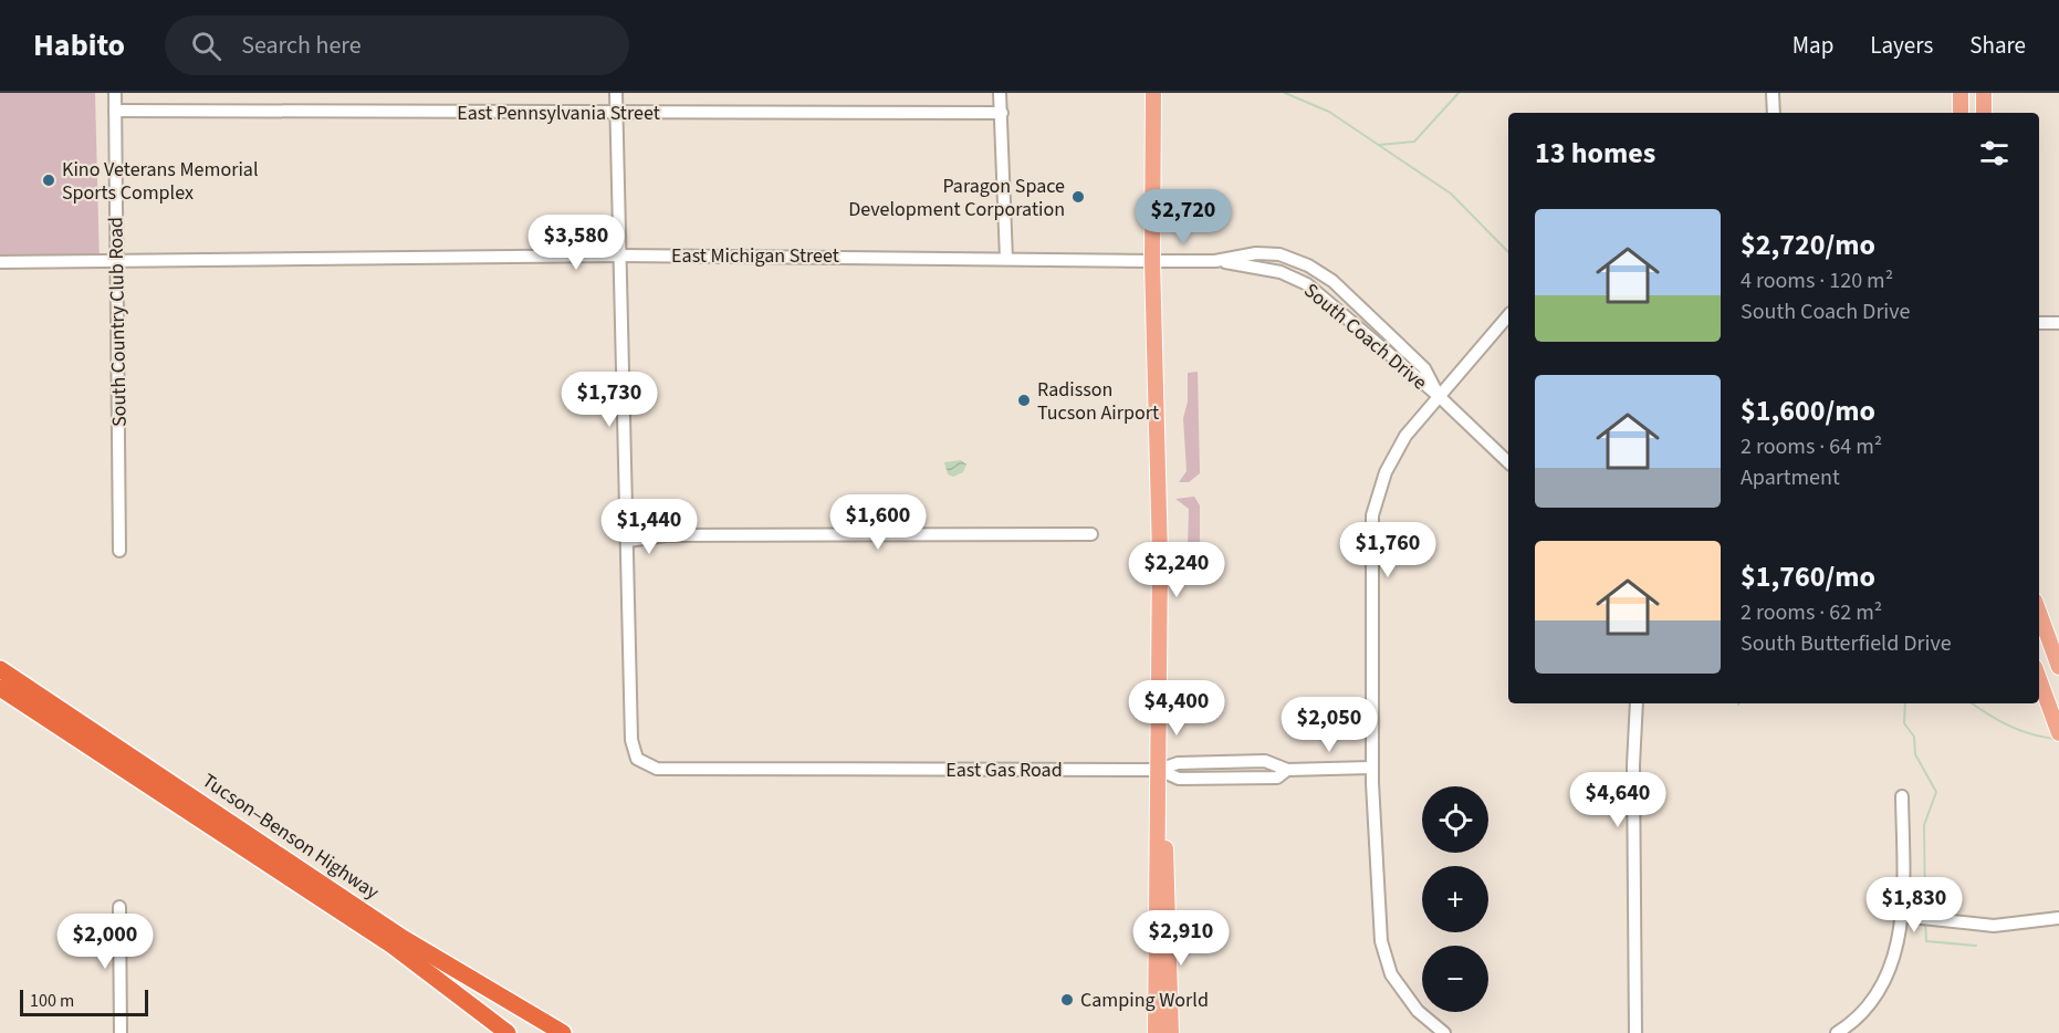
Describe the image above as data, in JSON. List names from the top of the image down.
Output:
{
  "streets": {
    "highway": ["Tucson–Benson Highway"],
    "street": [
      "East Pennsylvania Street",
      "East Michigan Street",
      "South Country Club Road",
      "South Coach Drive",
      "East Gas Road"
    ]
  },
  "crossings": [
    ["East Pennsylvania Street", "South Country Club Road"],
    ["East Michigan Street", "South Country Club Road"],
    ["East Michigan Street", "South Coach Drive"]
  ],
  "places": [
    "Kino Veterans Memorial Sports Complex",
    "Paragon Space Development Corporation",
    "Radisson Tucson Airport",
    "Camping World"
  ],
  "scale_bar": "100 m",
  "page": {
    "header": "Habito",
    "search": "Search here",
    "nav": ["Map", "Layers", "Share"],
    "heading": "13 homes",
    "price": [
      "$2,720",
      "$3,580",
      "$1,730",
      "$1,600",
      "$1,440",
      "$1,760",
      "$2,240",
      "$4,400",
      "$2,050",
      "$4,640",
      "$1,830",
      "$2,910",
      "$2,000"
    ],
    "list": [
      {
        "name": "$2,720/mo",
        "note": "4 rooms · 120 m² · South Coach Drive"
      },
      {
        "name": "$1,600/mo",
        "note": "2 rooms · 64 m² · Apartment"
      },
      {
        "name": "$1,760/mo",
        "note": "2 rooms · 62 m² · South Butterfield Drive"
      }
    ],
    "map_buttons": ["+", "−"],
    "scale": "100 m"
  }
}
